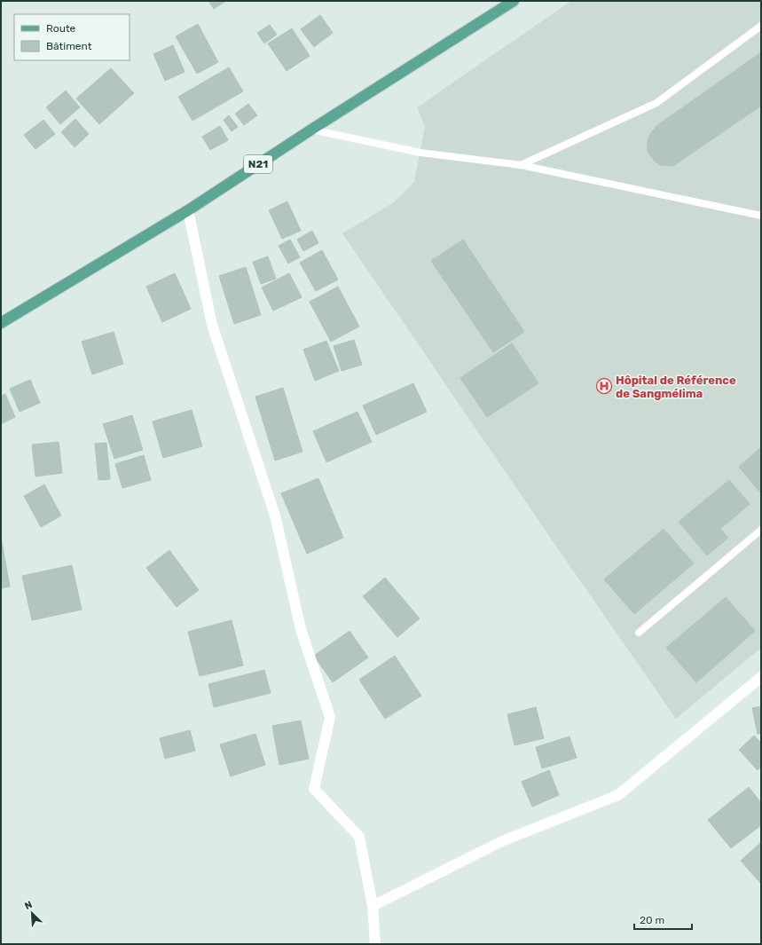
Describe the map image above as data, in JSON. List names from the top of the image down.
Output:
{
  "streets": {
    "main road": ["N21"]
  },
  "places": {
    "hospital": ["Hôpital de Référence de Sangmélima"]
  },
  "legend": ["Route", "Bâtiment"],
  "scale_bar": "20 m",
  "north": "top left"
}
